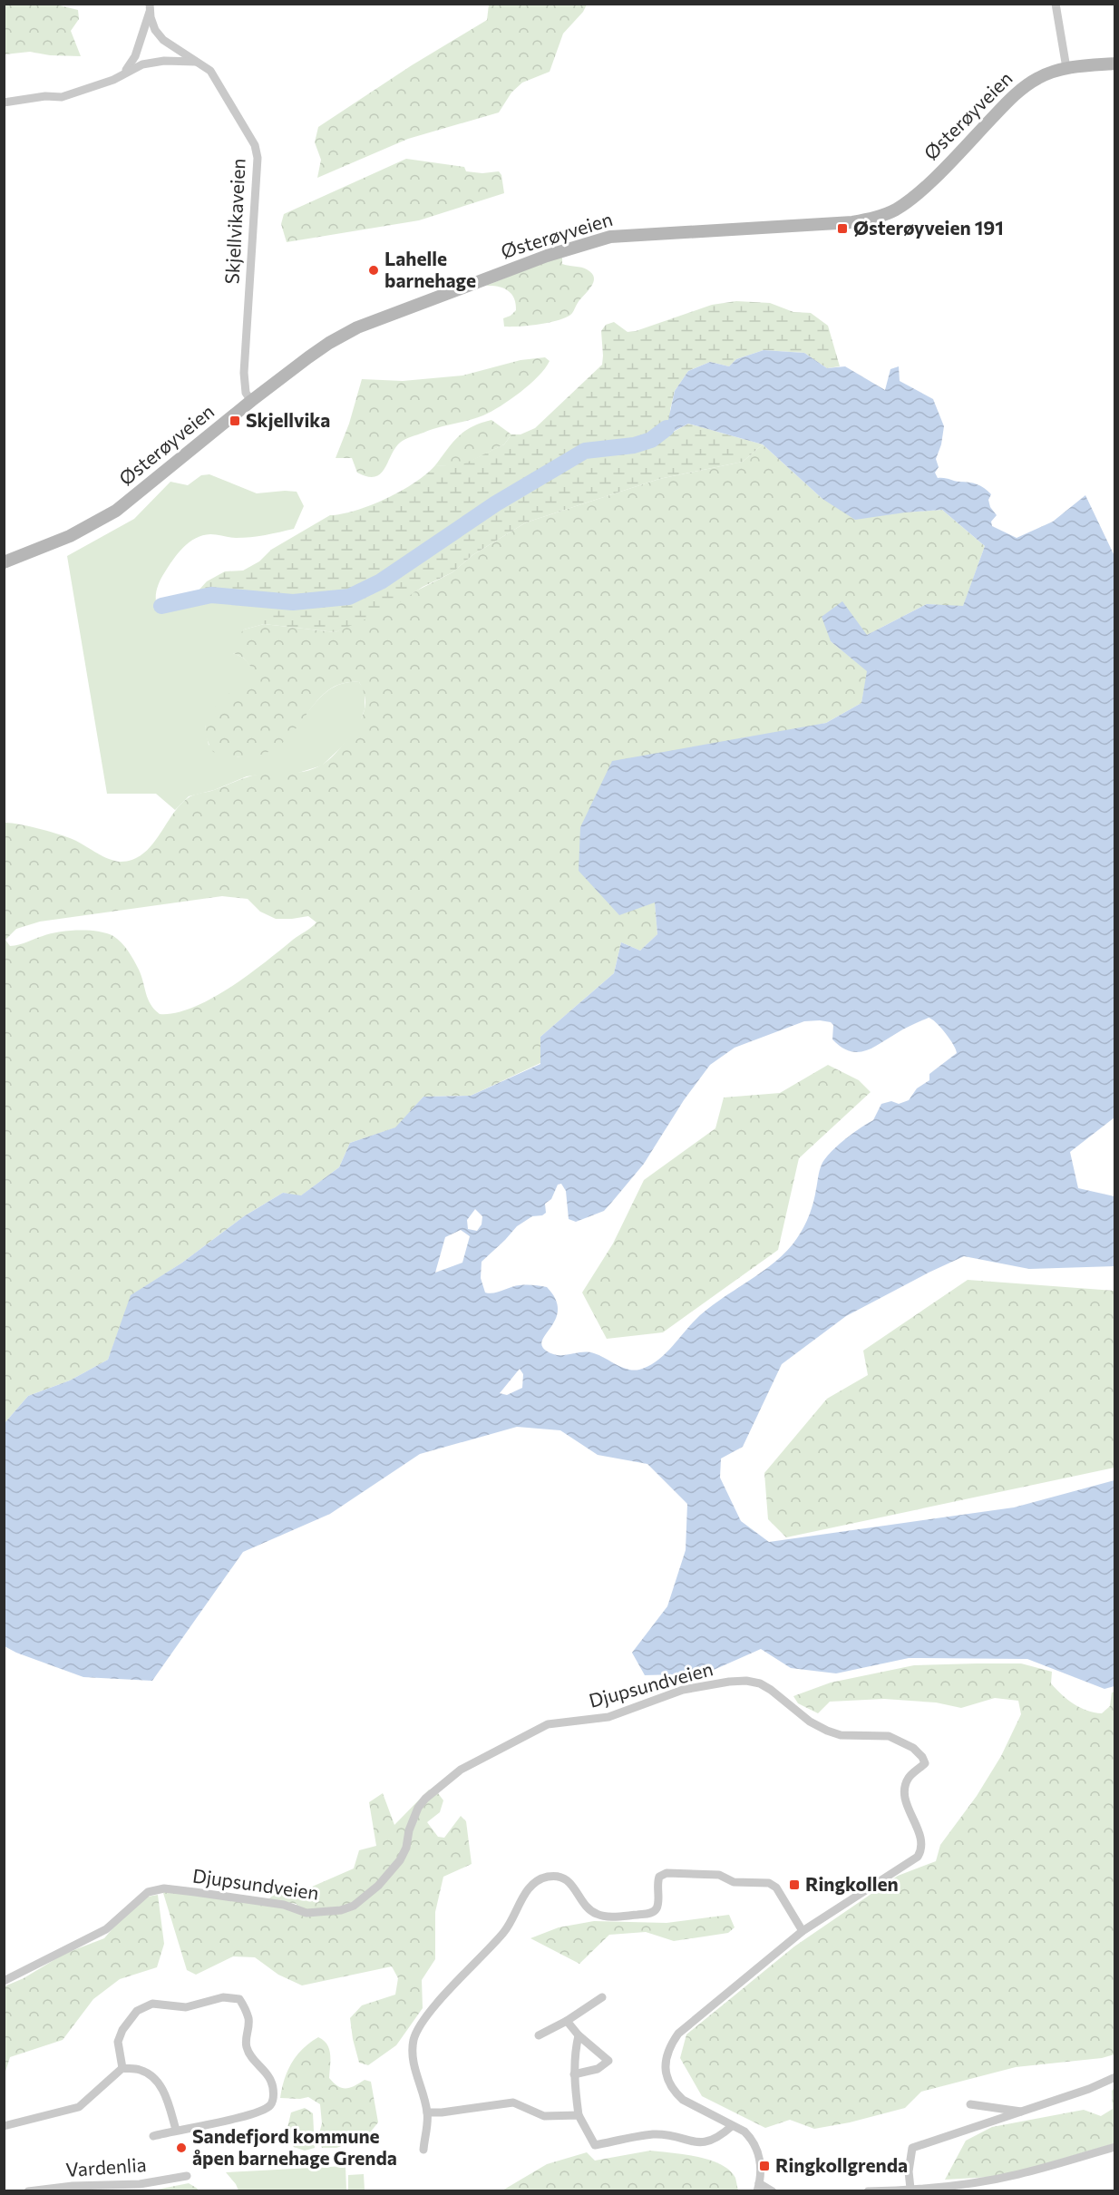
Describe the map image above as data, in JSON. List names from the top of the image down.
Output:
{
  "streets": {
    "main road": ["Østerøyveien"],
    "street": ["Skjellvikaveien", "Djupsundveien", "Vardenlia"]
  },
  "crossings": [
    ["Østerøyveien", "Skjellvikaveien"]
  ],
  "places": {
    "transit": [
      "Østerøyveien 191",
      "Skjellvika",
      "Ringkollen",
      "Ringkollgrenda"
    ],
    "other": ["Lahelle barnehage", "Sandefjord kommune åpen barnehage Grenda"]
  }
}
